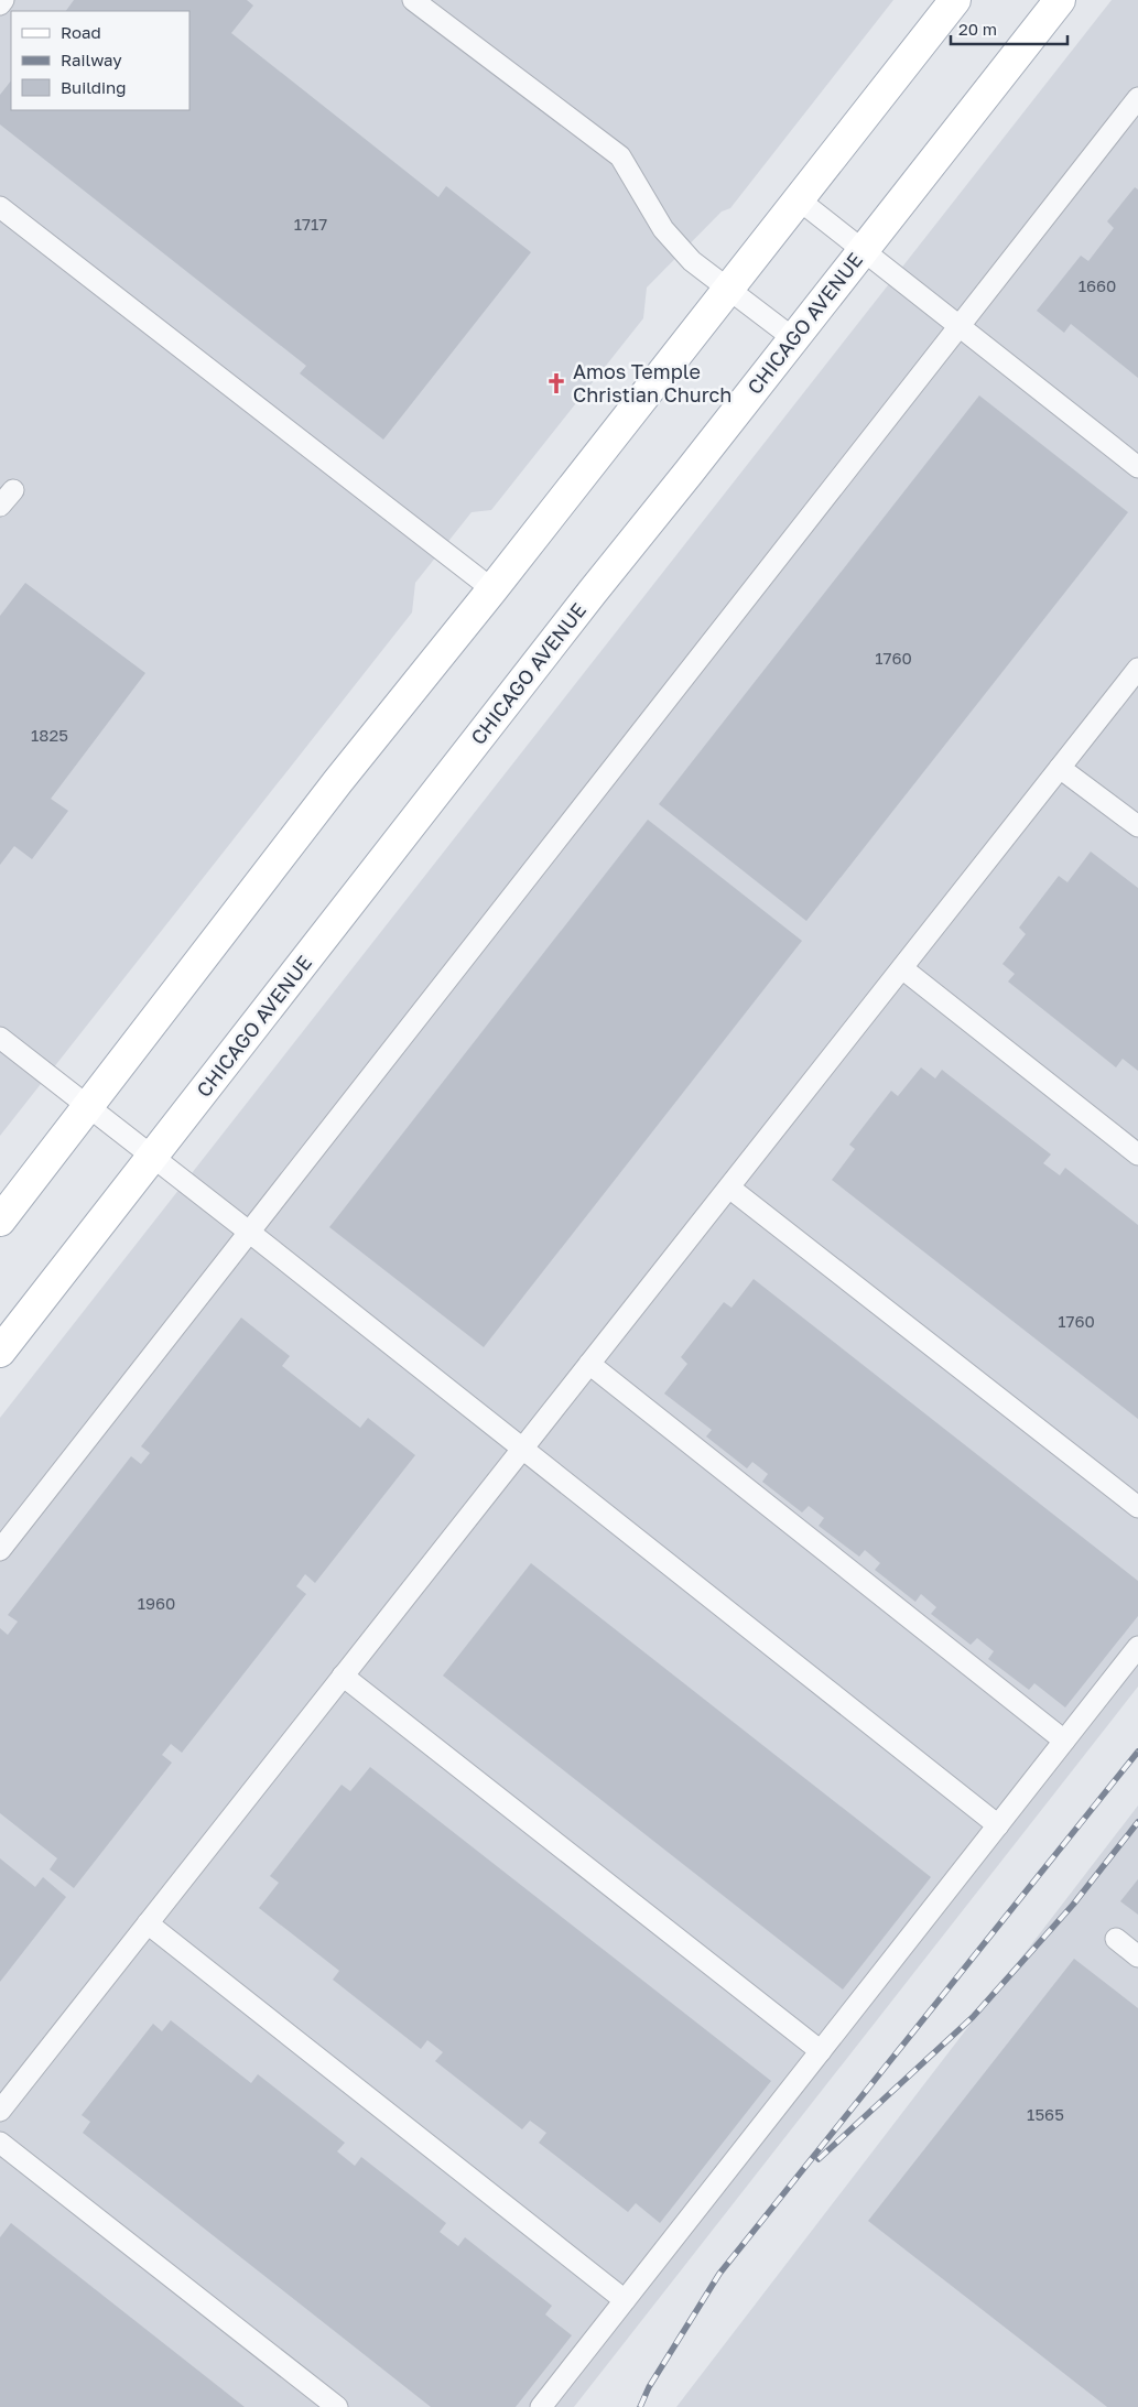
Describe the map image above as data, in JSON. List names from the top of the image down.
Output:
{
  "streets": {
    "main road": ["CHICAGO AVENUE"]
  },
  "places": {
    "church": ["Amos Temple Christian Church"]
  },
  "house_numbers": [
    "1717",
    "1660",
    "1760",
    "1825",
    "1760",
    "1960",
    "1565"
  ],
  "legend": ["Road", "Railway", "Building"],
  "scale_bar": "20 m"
}
